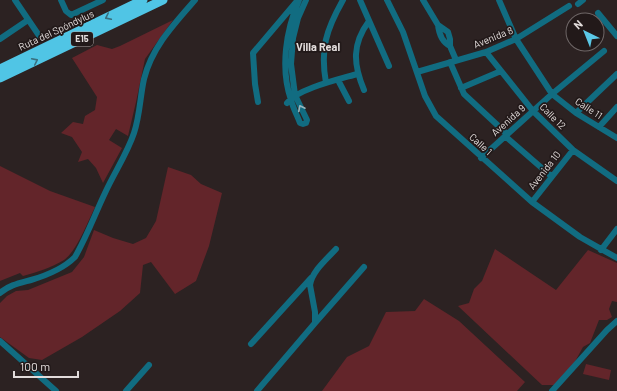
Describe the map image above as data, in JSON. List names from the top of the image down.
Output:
{
  "streets": {
    "highway": ["Ruta del Spóndylus", "E15"],
    "street": [
      "Avenida 8",
      "Calle 11",
      "Calle 12",
      "Avenida 9",
      "Calle 1",
      "Avenida 10"
    ]
  },
  "crossings": [
    ["Avenida 8", "Calle 11"],
    ["Avenida 8", "Calle 12"],
    ["Avenida 8", "Calle 1"],
    ["Calle 11", "Avenida 9"],
    ["Calle 12", "Avenida 9"],
    ["Calle 12", "Avenida 10"],
    ["Avenida 9", "Calle 1"],
    ["Calle 1", "Avenida 10"]
  ],
  "districts": ["Villa Real"],
  "scale_bar": "100 m",
  "north": "top left"
}
